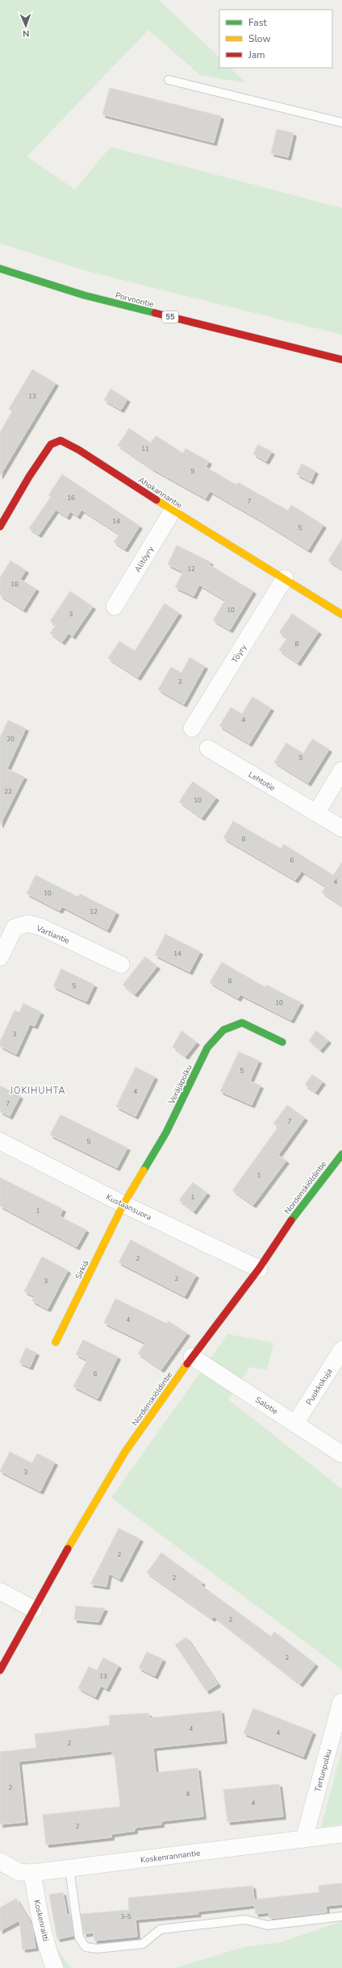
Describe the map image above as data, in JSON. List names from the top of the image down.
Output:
{
  "streets": {
    "main road": [
      "Porvoontie",
      "55",
      "Ahokannantie",
      "Veräjäpolku",
      "Nordenskiöldintie",
      "Sirkiä"
    ],
    "street": [
      "Alitöyry",
      "Töyry",
      "Lehtotie",
      "Vartiantie",
      "Kustaansuora",
      "Puukkokuja",
      "Salotie",
      "Tertunpolku",
      "Koskenrannantie",
      "Koskenraitti"
    ]
  },
  "crossings": [
    ["Ahokannantie", "Alitöyry"],
    ["Ahokannantie", "Töyry"],
    ["Veräjäpolku", "Kustaansuora"],
    ["Veräjäpolku", "Sirkiä"],
    ["Nordenskiöldintie", "Kustaansuora"],
    ["Nordenskiöldintie", "Salotie"],
    ["Kustaansuora", "Sirkiä"],
    ["Puukkokuja", "Salotie"],
    ["Tertunpolku", "Koskenrannantie"],
    ["Koskenrannantie", "Koskenraitti"]
  ],
  "districts": ["JOKIHUHTA"],
  "house_numbers": [
    "13",
    "11",
    "9",
    "16",
    "7",
    "14",
    "5",
    "12",
    "18",
    "10",
    "3",
    "8",
    "3",
    "4",
    "20",
    "5",
    "22",
    "10",
    "8",
    "6",
    "4",
    "10",
    "12",
    "14",
    "8",
    "5",
    "10",
    "3",
    "5",
    "4",
    "7",
    "7",
    "5",
    "1",
    "1",
    "1",
    "2",
    "2",
    "3",
    "4",
    "6",
    "3",
    "2",
    "2",
    "2",
    "2",
    "13",
    "4",
    "4",
    "2",
    "2",
    "4",
    "4",
    "2",
    "3-5"
  ],
  "legend": ["Fast", "Slow", "Jam"],
  "north": "bottom"
}
